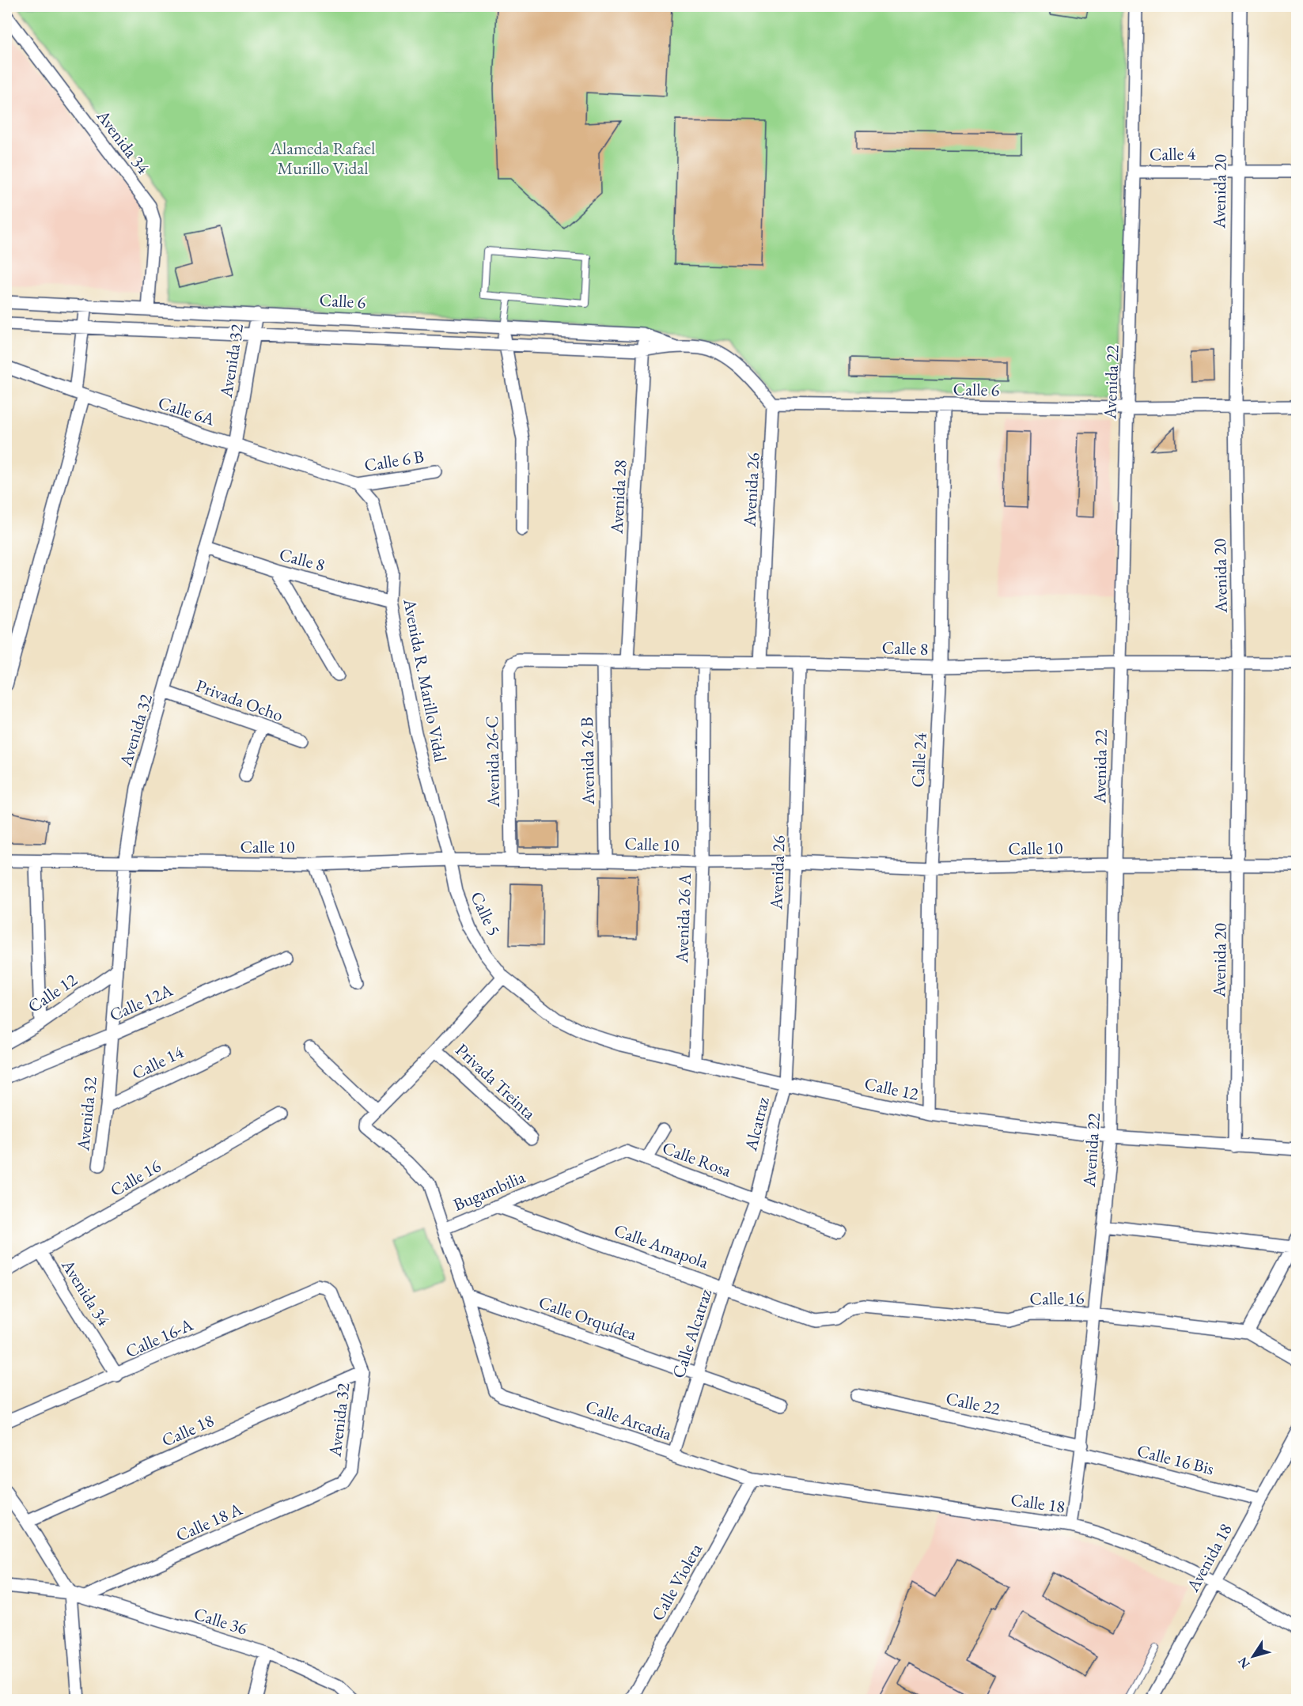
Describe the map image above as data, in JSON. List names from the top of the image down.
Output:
{
  "streets": {
    "street": [
      "Avenida 34",
      "Calle 4",
      "Avenida 20",
      "Calle 6",
      "Avenida 32",
      "Avenida 22",
      "Calle 6A",
      "Calle 6 B",
      "Avenida 26",
      "Avenida 28",
      "Calle 8",
      "Avenida R. Marillo Vidal",
      "Privada Ocho",
      "Calle 24",
      "Avenida 26 B",
      "Avenida 26-C",
      "Calle 10",
      "Calle 5",
      "Avenida 26 A",
      "Calle 12",
      "Calle 12A",
      "Calle 14",
      "Privada Treinta",
      "Alcatraz",
      "Calle Rosa",
      "Calle 16",
      "Bugambilia",
      "Calle Amapola",
      "Calle Orquídea",
      "Calle Alcatraz",
      "Calle 16-A",
      "Calle 22",
      "Calle Arcadia",
      "Calle 18",
      "Calle 16 Bis",
      "Calle 18 A",
      "Avenida 18",
      "Calle Violeta",
      "Calle 36"
    ]
  },
  "crossings": [
    ["Avenida 34", "Calle 6"],
    ["Avenida 34", "Calle 16"],
    ["Avenida 34", "Calle 16-A"],
    ["Calle 4", "Avenida 20"],
    ["Calle 4", "Avenida 22"],
    ["Avenida 20", "Calle 6"],
    ["Avenida 20", "Calle 8"],
    ["Avenida 20", "Calle 10"],
    ["Avenida 20", "Calle 12"],
    ["Calle 6", "Avenida 32"],
    ["Calle 6", "Avenida 22"],
    ["Calle 6", "Avenida 26"],
    ["Calle 6", "Avenida 28"],
    ["Calle 6", "Calle 24"],
    ["Avenida 32", "Calle 6A"],
    ["Avenida 32", "Calle 8"],
    ["Avenida 32", "Privada Ocho"],
    ["Avenida 32", "Calle 10"],
    ["Avenida 32", "Calle 12"],
    ["Avenida 32", "Calle 12A"],
    ["Avenida 32", "Calle 14"],
    ["Avenida 32", "Calle 16-A"],
    ["Avenida 32", "Calle 18"],
    ["Avenida 32", "Calle 18 A"],
    ["Avenida 22", "Calle 8"],
    ["Avenida 22", "Calle 10"],
    ["Avenida 22", "Calle 12"],
    ["Avenida 22", "Calle 16"],
    ["Avenida 22", "Calle 22"],
    ["Avenida 22", "Calle 18"],
    ["Avenida 22", "Calle 16 Bis"],
    ["Calle 6A", "Calle 6 B"],
    ["Calle 6A", "Avenida R. Marillo Vidal"],
    ["Calle 6 B", "Avenida R. Marillo Vidal"],
    ["Avenida 26", "Calle 8"],
    ["Avenida 26", "Calle 10"],
    ["Avenida 26", "Calle 12"],
    ["Avenida 26", "Alcatraz"],
    ["Avenida 28", "Calle 8"],
    ["Calle 8", "Avenida R. Marillo Vidal"],
    ["Calle 8", "Calle 24"],
    ["Calle 8", "Avenida 26 B"],
    ["Calle 8", "Avenida 26-C"],
    ["Calle 8", "Avenida 26 A"],
    ["Avenida R. Marillo Vidal", "Calle 10"],
    ["Avenida R. Marillo Vidal", "Calle 5"],
    ["Calle 24", "Calle 10"],
    ["Calle 24", "Calle 12"],
    ["Avenida 26 B", "Calle 10"],
    ["Avenida 26-C", "Calle 10"],
    ["Calle 10", "Calle 5"],
    ["Calle 10", "Avenida 26 A"],
    ["Calle 5", "Calle 12"],
    ["Calle 5", "Privada Treinta"],
    ["Avenida 26 A", "Calle 12"],
    ["Calle 12", "Privada Treinta"],
    ["Calle 12", "Alcatraz"],
    ["Privada Treinta", "Bugambilia"],
    ["Alcatraz", "Calle Rosa"],
    ["Alcatraz", "Calle Alcatraz"],
    ["Calle Rosa", "Bugambilia"],
    ["Calle Rosa", "Calle Alcatraz"],
    ["Calle 16", "Calle Amapola"],
    ["Bugambilia", "Calle Amapola"],
    ["Bugambilia", "Calle Orquídea"],
    ["Bugambilia", "Calle Arcadia"],
    ["Calle Amapola", "Calle Alcatraz"],
    ["Calle Orquídea", "Calle Alcatraz"],
    ["Calle Alcatraz", "Calle Arcadia"],
    ["Calle 22", "Calle 16 Bis"],
    ["Calle Arcadia", "Calle 18"],
    ["Calle Arcadia", "Calle Violeta"],
    ["Calle 18", "Avenida 18"],
    ["Calle 18", "Calle Violeta"],
    ["Calle 16 Bis", "Avenida 18"],
    ["Calle 18 A", "Calle 36"]
  ],
  "parks": ["Alameda Rafael Murillo Vidal"],
  "north": "bottom left"
}
